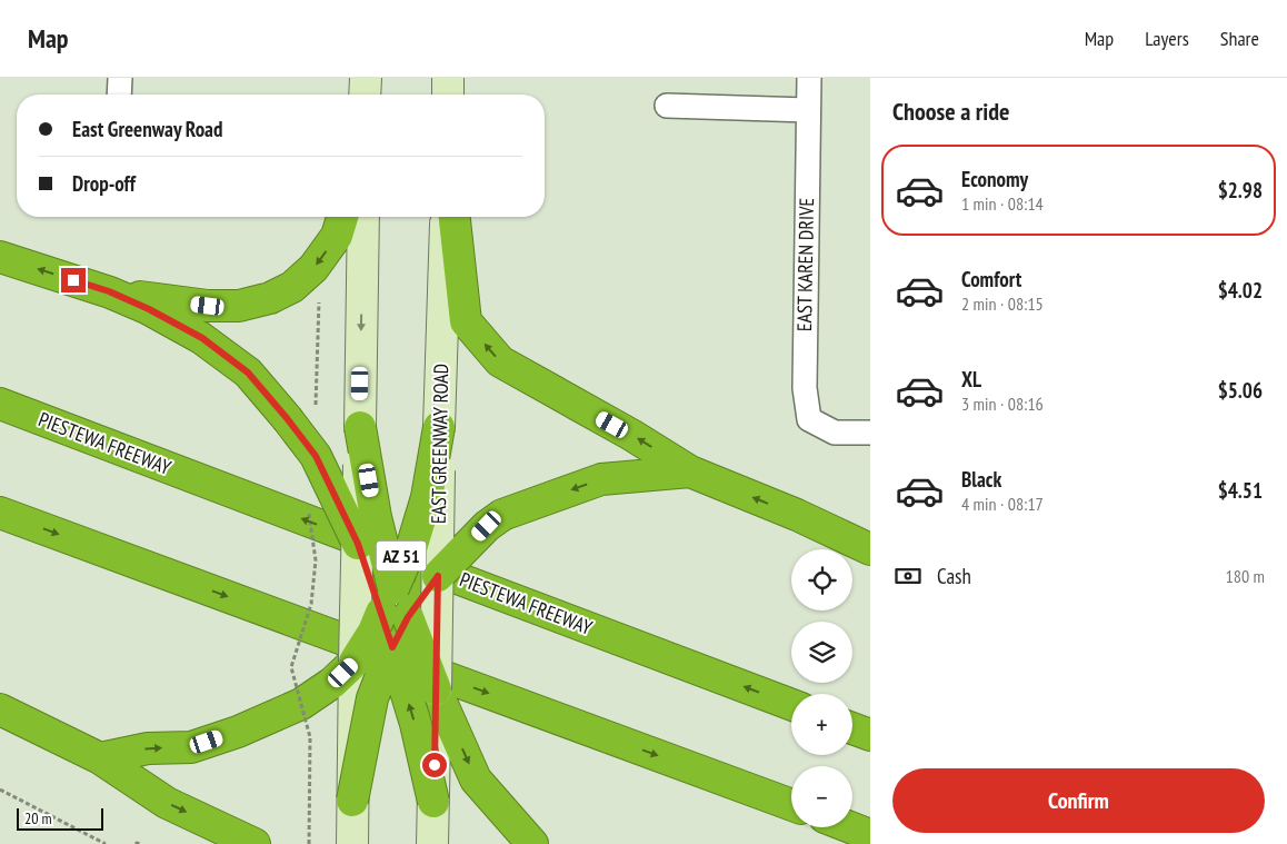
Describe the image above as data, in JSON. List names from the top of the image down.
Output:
{
  "streets": {
    "highway": ["PIESTEWA FREEWAY", "AZ 51"],
    "main road": ["EAST GREENWAY ROAD"],
    "street": ["EAST KAREN DRIVE"]
  },
  "scale_bar": "20 m",
  "page": {
    "header": "Map",
    "nav": ["Map", "Layers", "Share"],
    "heading": "Choose a ride",
    "banner": ["East Greenway Road", "Drop-off"],
    "list": [
      {
        "name": "Economy",
        "note": "1 min · 08:14",
        "value": "$2.98"
      },
      {
        "name": "Comfort",
        "note": "2 min · 08:15",
        "value": "$4.02"
      },
      {
        "name": "XL",
        "note": "3 min · 08:16",
        "value": "$5.06"
      },
      {
        "name": "Black",
        "note": "4 min · 08:17",
        "value": "$4.51"
      }
    ],
    "pay": ["Cash", "180 m"],
    "map_buttons": ["+", "−"],
    "buttons": "Confirm",
    "scale": "20 m"
  }
}
